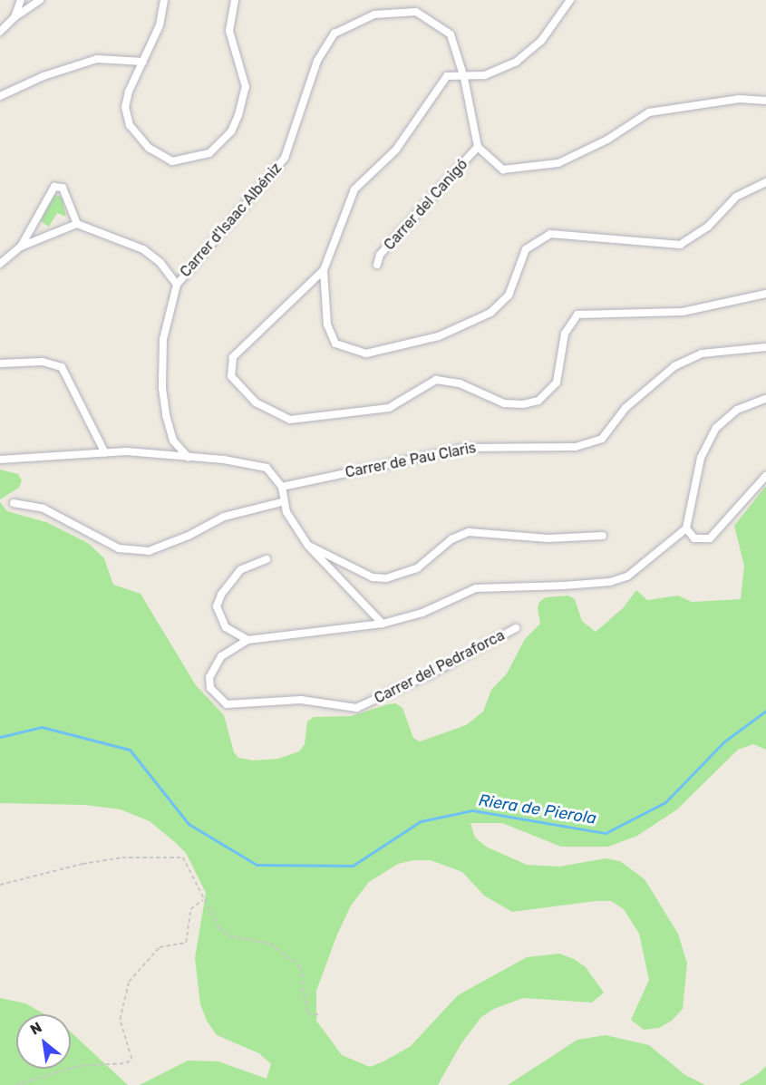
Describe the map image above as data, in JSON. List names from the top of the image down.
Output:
{
  "streets": {
    "street": [
      "Carrer del Canigó",
      "Carrer d'Isaac Albéniz",
      "Carrer de Pau Claris",
      "Carrer del Pedraforca"
    ]
  },
  "crossings": [
    ["Carrer del Canigó", "Carrer d'Isaac Albéniz"]
  ],
  "water": ["Riera de Pierola"],
  "north": "top left"
}
